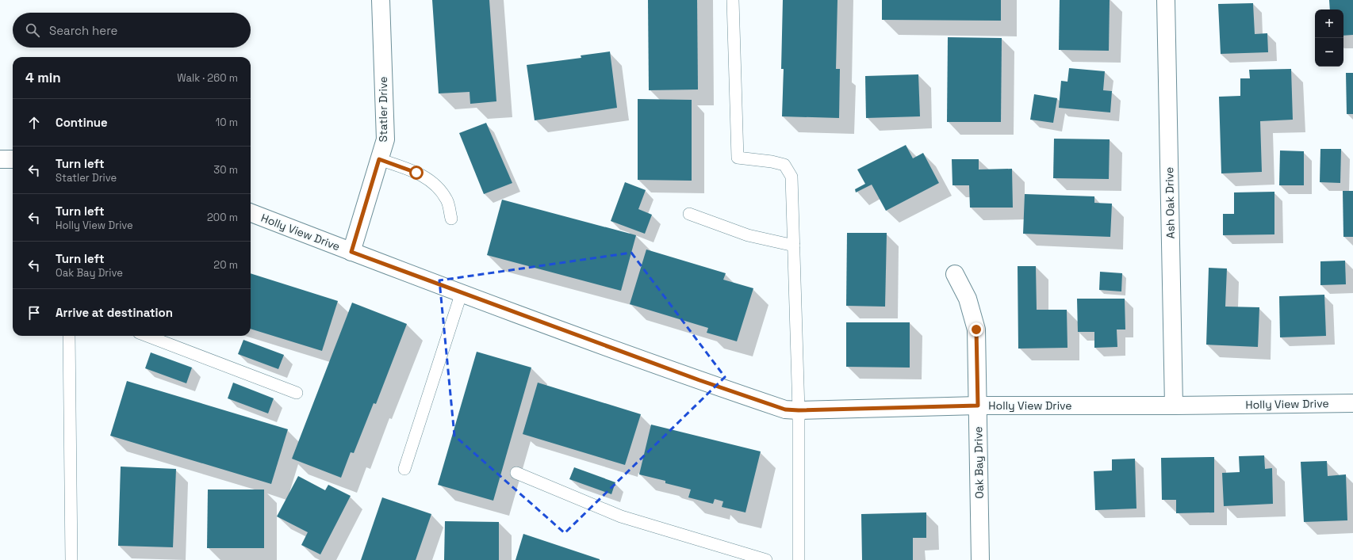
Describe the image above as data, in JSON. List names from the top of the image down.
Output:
{
  "streets": {
    "street": [
      "Statler Drive",
      "Ash Oak Drive",
      "Holly View Drive",
      "Oak Bay Drive"
    ]
  },
  "crossings": [
    ["Statler Drive", "Holly View Drive"],
    ["Ash Oak Drive", "Holly View Drive"],
    ["Holly View Drive", "Oak Bay Drive"]
  ],
  "page": {
    "map_buttons": ["+", "−"],
    "search": "Search here",
    "heading": ["4 min", "Walk · 260 m"],
    "list": [
      ["Continue", "10 m"],
      ["Turn left", "Statler Drive", "30 m"],
      ["Turn left", "Holly View Drive", "200 m"],
      ["Turn left", "Oak Bay Drive", "20 m"],
      "Arrive at destination"
    ]
  }
}
